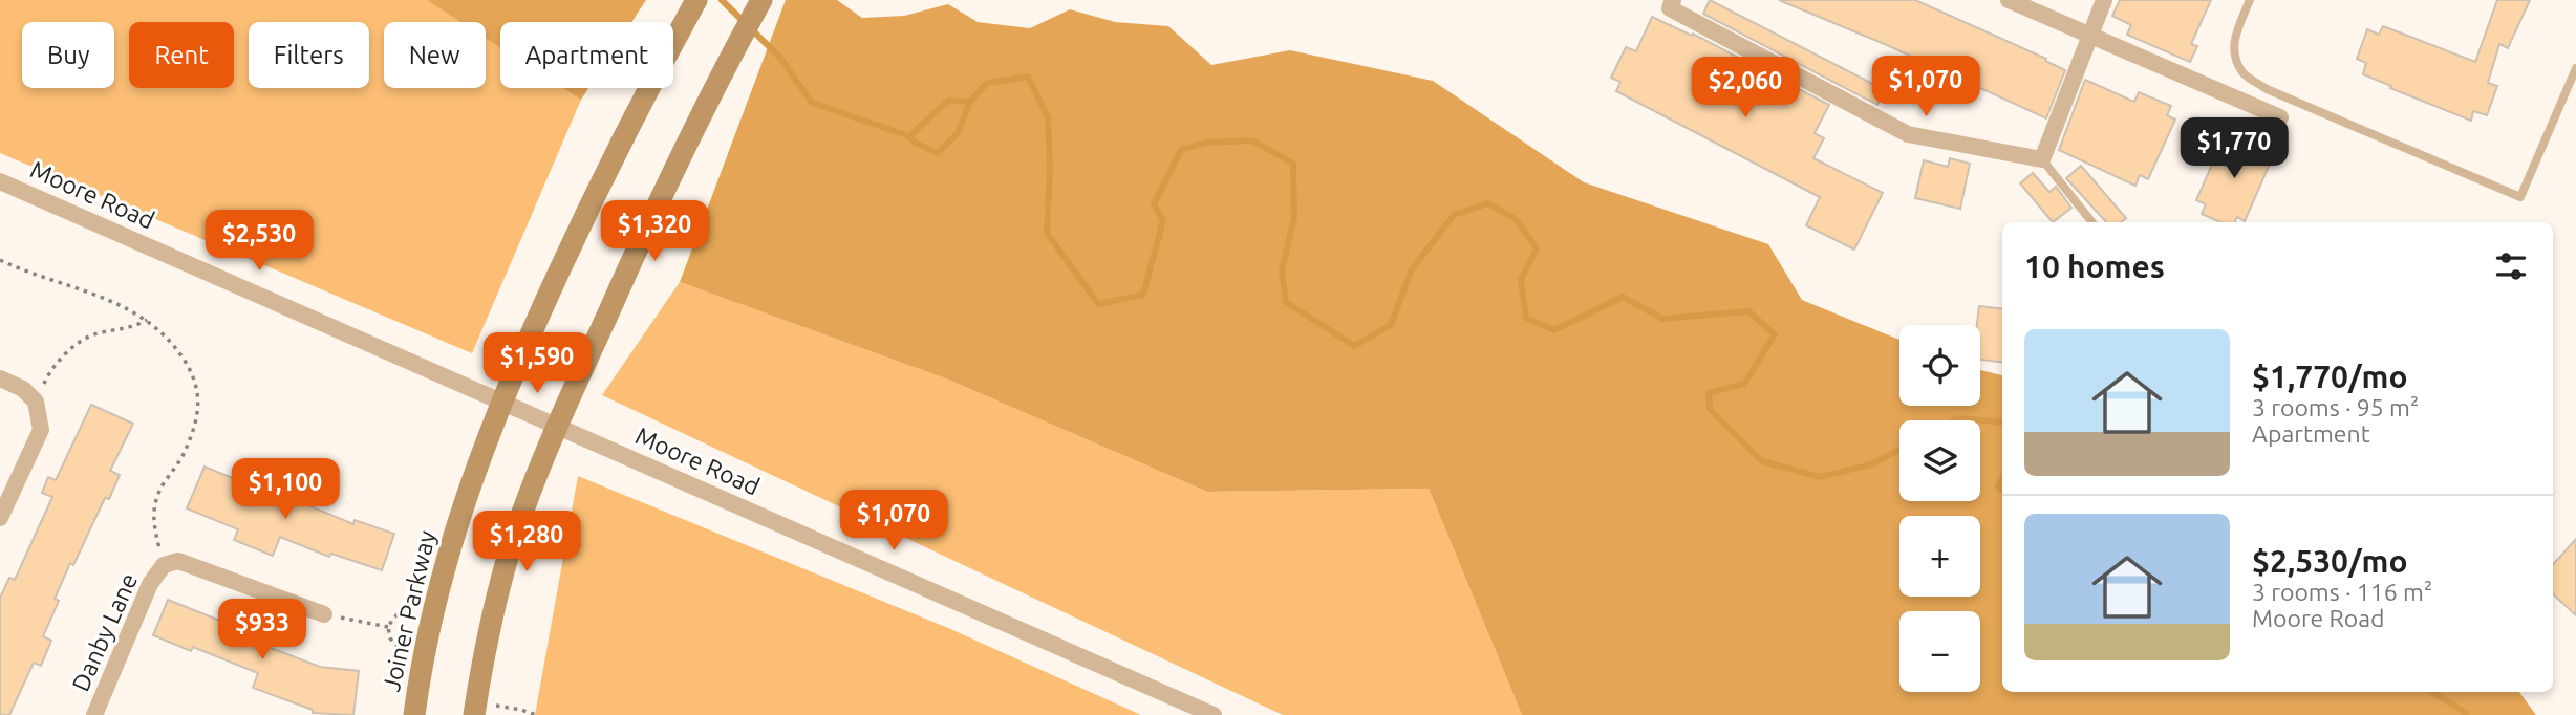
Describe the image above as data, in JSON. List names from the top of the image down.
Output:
{
  "streets": {
    "main road": ["Joiner Parkway"],
    "street": ["Moore Road", "Danby Lane"]
  },
  "crossings": [
    ["Moore Road", "Joiner Parkway"]
  ],
  "page": {
    "chip": [
      "Buy",
      "Rent",
      "Filters",
      "New",
      "Apartment"
    ],
    "price": [
      "$1,070",
      "$2,060",
      "$1,770",
      "$1,320",
      "$2,530",
      "$1,590",
      "$1,100",
      "$1,070",
      "$1,280",
      "$933"
    ],
    "heading": "10 homes",
    "list": [
      {
        "name": "$1,770/mo",
        "note": "3 rooms · 95 m² · Apartment"
      },
      {
        "name": "$2,530/mo",
        "note": "3 rooms · 116 m² · Moore Road"
      }
    ],
    "map_buttons": ["+", "−"]
  }
}
